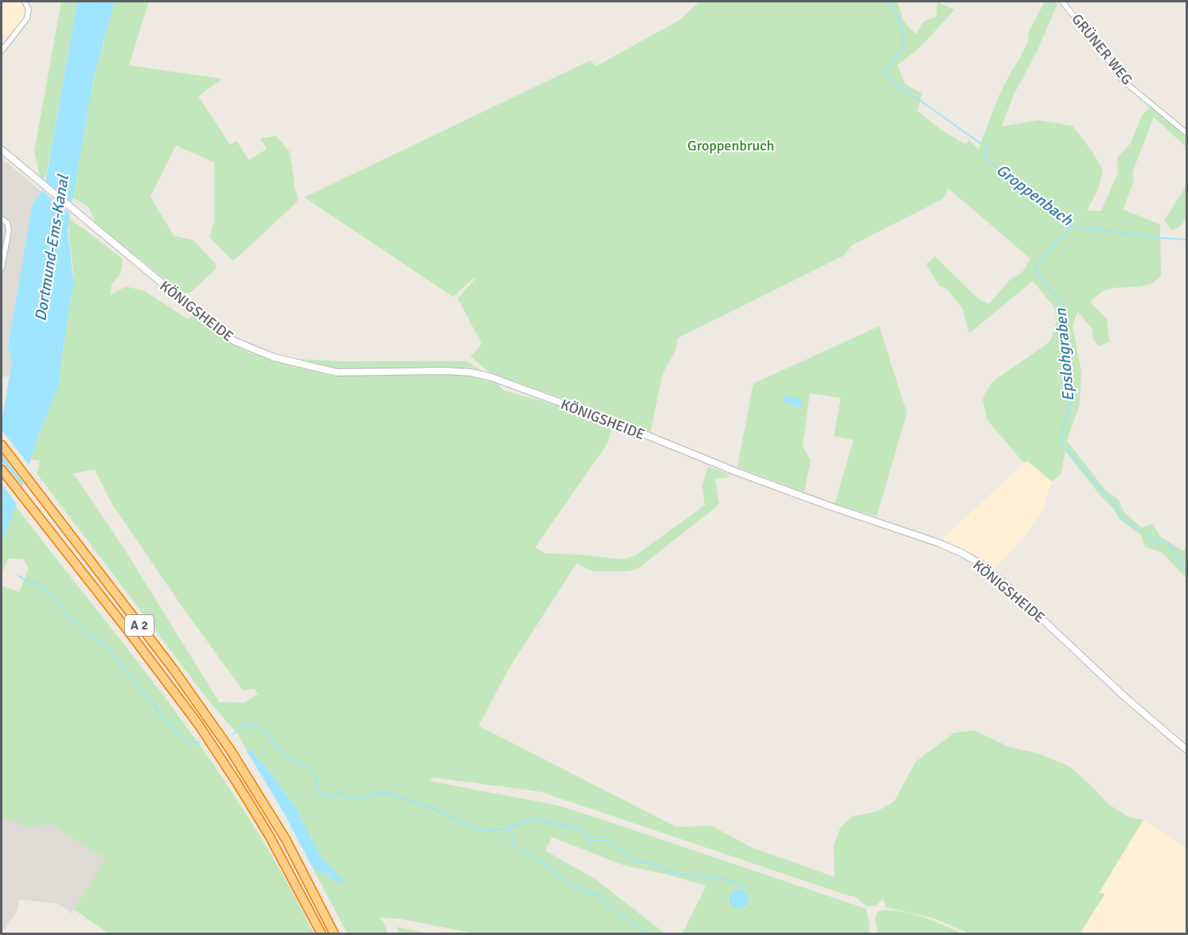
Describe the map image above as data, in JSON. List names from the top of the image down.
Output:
{
  "streets": {
    "highway": ["A 2"],
    "main road": ["KÖNIGSHEIDE"],
    "street": ["GRÜNER WEG"]
  },
  "water": ["Groppenbach", "Dortmund-Ems-Kanal", "Epslohgraben"],
  "parks": ["Groppenbruch"]
}
